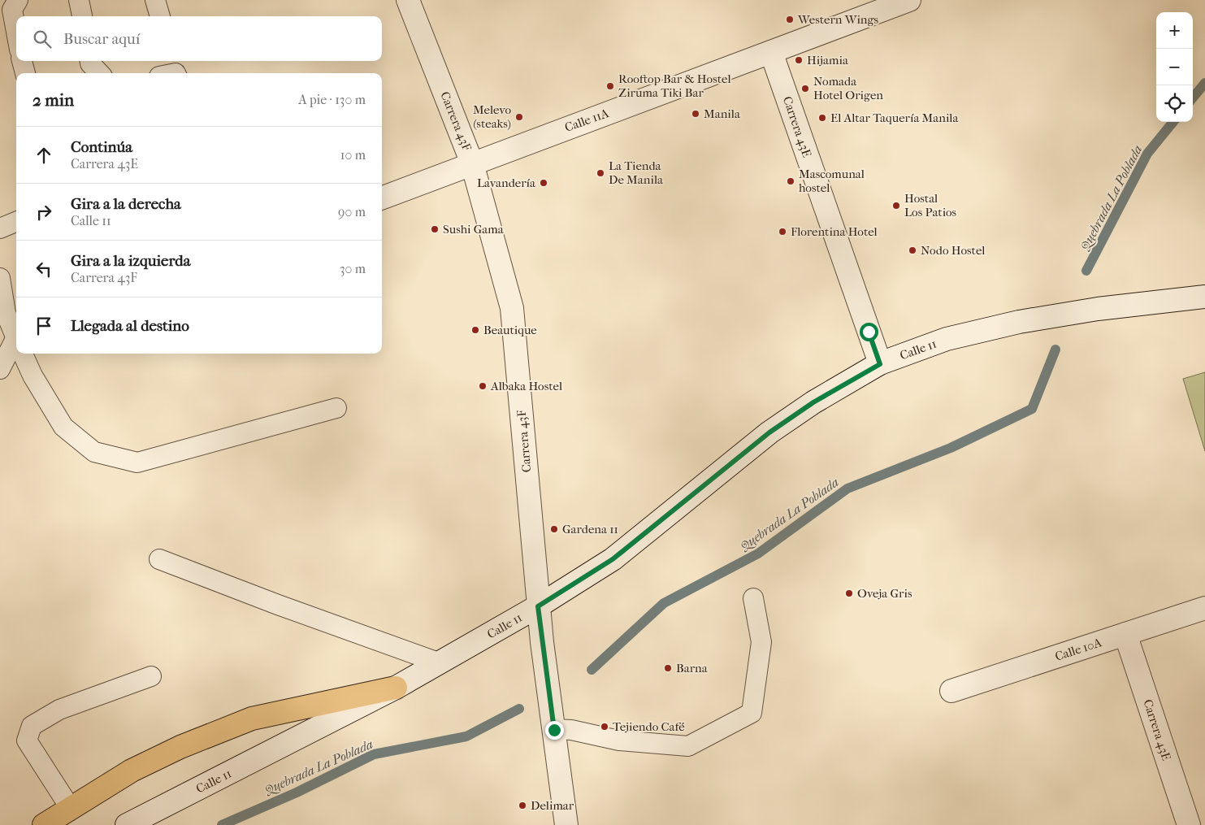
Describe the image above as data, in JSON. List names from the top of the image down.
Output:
{
  "streets": {
    "street": [
      "Calle 11A",
      "Carrera 43F",
      "Carrera 43E",
      "Calle 11",
      "Calle 10A"
    ]
  },
  "crossings": [
    ["Calle 11A", "Carrera 43F"],
    ["Calle 11A", "Carrera 43E"],
    ["Carrera 43F", "Calle 11"],
    ["Carrera 43E", "Calle 11"],
    ["Carrera 43E", "Calle 10A"]
  ],
  "water": ["Quebrada La Poblada"],
  "places": [
    "Western Wings",
    "Hijamia",
    "Rooftop Bar & Hostel Ziruma Tiki Bar",
    "Nomada Hotel Origen",
    "Manila",
    "Melevo (steaks)",
    "El Altar Taquería Manila",
    "La Tienda De Manila",
    "Mascomunal hostel",
    "Lavandería",
    "Hostal Los Patios",
    "Sushi Gama",
    "Florentina Hotel",
    "Nodo Hostel",
    "Beautique",
    "Albaka Hostel",
    "Gardena 11",
    "Oveja Gris",
    "Barna",
    "Tejiendo Café",
    "Delimar"
  ],
  "page": {
    "map_buttons": ["+", "−"],
    "search": "Buscar aquí",
    "heading": ["2 min", "A pie · 130 m"],
    "list": [
      ["Continúa", "Carrera 43E", "10 m"],
      ["Gira a la derecha", "Calle 11", "90 m"],
      ["Gira a la izquierda", "Carrera 43F", "30 m"],
      "Llegada al destino"
    ]
  }
}
